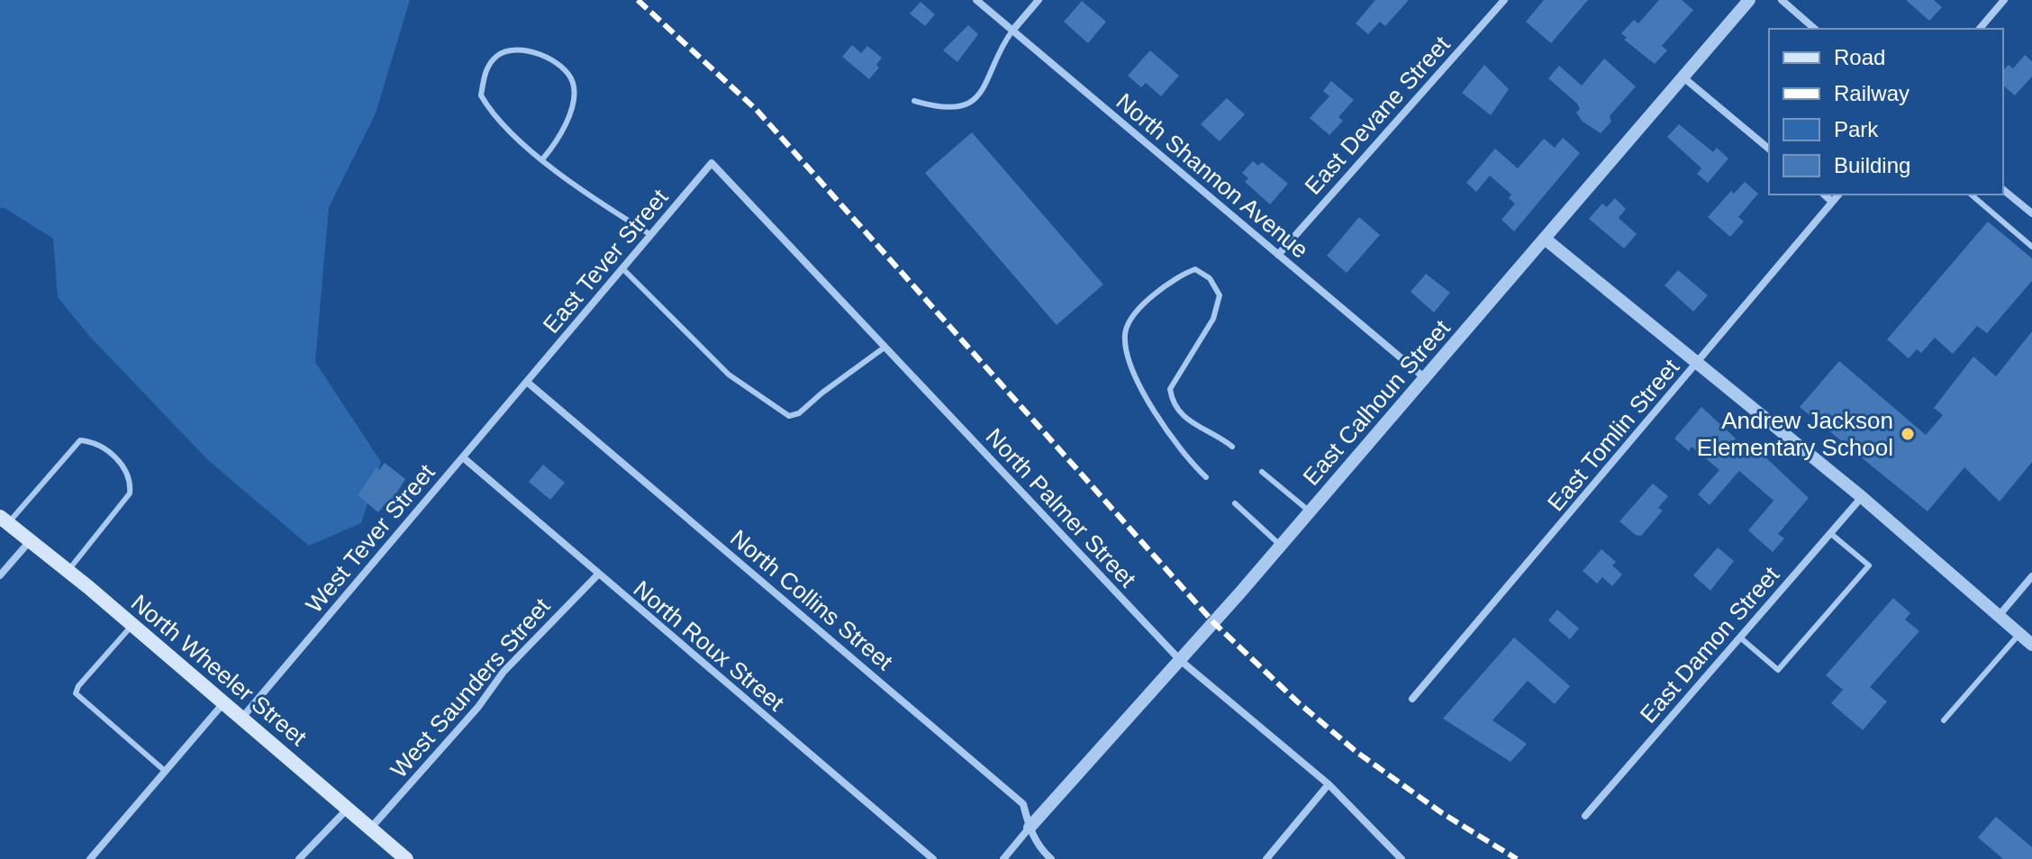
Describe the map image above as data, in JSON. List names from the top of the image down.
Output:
{
  "streets": {
    "main road": ["North Wheeler Street"],
    "street": [
      "East Devane Street",
      "North Shannon Avenue",
      "East Tever Street",
      "East Calhoun Street",
      "East Tomlin Street",
      "North Palmer Street",
      "West Tever Street",
      "North Collins Street",
      "East Damon Street",
      "North Roux Street",
      "West Saunders Street"
    ]
  },
  "crossings": [
    ["East Devane Street", "North Shannon Avenue"],
    ["North Shannon Avenue", "East Calhoun Street"],
    ["East Tever Street", "North Palmer Street"],
    ["East Tever Street", "West Tever Street"],
    ["East Tever Street", "North Collins Street"],
    ["East Calhoun Street", "North Palmer Street"],
    ["East Calhoun Street", "North Collins Street"],
    ["West Tever Street", "North Collins Street"],
    ["West Tever Street", "North Roux Street"],
    ["West Tever Street", "North Wheeler Street"],
    ["North Roux Street", "West Saunders Street"],
    ["North Wheeler Street", "West Saunders Street"]
  ],
  "places": ["Andrew Jackson Elementary School"],
  "legend": [
    "Road",
    "Railway",
    "Park",
    "Building"
  ]
}
